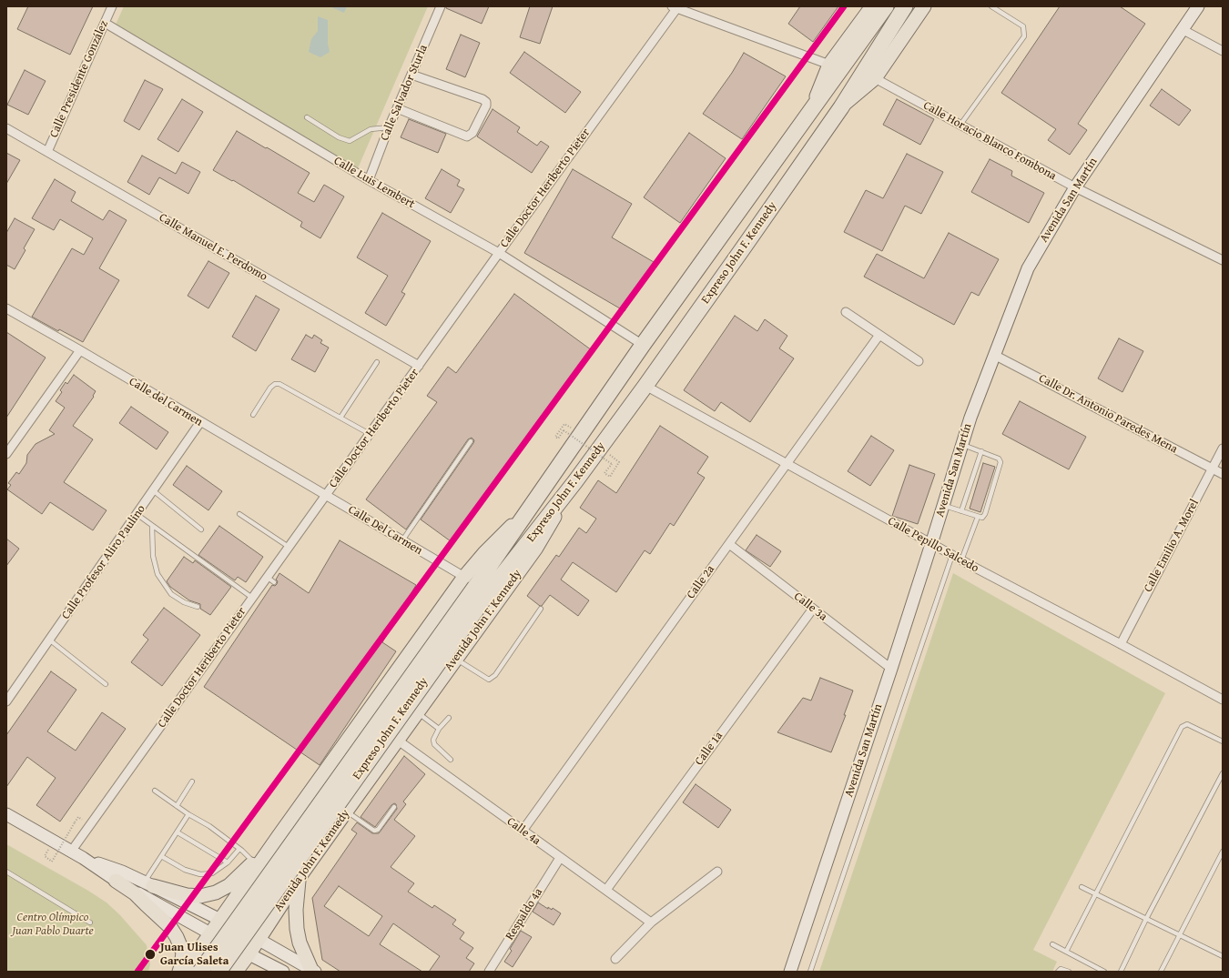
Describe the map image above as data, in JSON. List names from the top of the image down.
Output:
{
  "streets": {
    "highway": ["Expreso John F. Kennedy"],
    "main road": ["Avenida San Martín", "Avenida John F. Kennedy"],
    "street": [
      "Calle Presidente González",
      "Calle Salvador Sturla",
      "Calle Horacio Blanco Fombona",
      "Calle Luis Lembert",
      "Calle Doctor Heriberto Pieter",
      "Calle Manuel E. Perdomo",
      "Calle del Carmen",
      "Calle Dr. Antonio Paredes Mena",
      "Calle Del Carmen",
      "Calle Pepillo Salcedo",
      "Calle Emilio A. Morel",
      "Calle Profesor Aliro Paulino",
      "Calle 2a",
      "Calle 3a",
      "Calle 1a",
      "Calle 4a",
      "Respaldo 4a"
    ]
  },
  "crossings": [
    ["Calle Presidente González", "Calle Luis Lembert"],
    ["Calle Presidente González", "Calle Manuel E. Perdomo"],
    ["Calle Salvador Sturla", "Calle Luis Lembert"],
    ["Calle Horacio Blanco Fombona", "Avenida San Martín"],
    ["Calle Luis Lembert", "Calle Doctor Heriberto Pieter"],
    ["Calle Luis Lembert", "Expreso John F. Kennedy"],
    ["Calle Doctor Heriberto Pieter", "Calle Manuel E. Perdomo"],
    ["Calle Doctor Heriberto Pieter", "Calle del Carmen"],
    ["Calle Doctor Heriberto Pieter", "Calle Del Carmen"],
    ["Avenida San Martín", "Calle Dr. Antonio Paredes Mena"],
    ["Avenida San Martín", "Calle Pepillo Salcedo"],
    ["Avenida San Martín", "Calle 3a"],
    ["Expreso John F. Kennedy", "Calle Del Carmen"],
    ["Expreso John F. Kennedy", "Calle Pepillo Salcedo"],
    ["Expreso John F. Kennedy", "Avenida John F. Kennedy"],
    ["Calle del Carmen", "Calle Del Carmen"],
    ["Calle del Carmen", "Calle Profesor Aliro Paulino"],
    ["Calle Dr. Antonio Paredes Mena", "Calle Emilio A. Morel"],
    ["Calle Pepillo Salcedo", "Calle Emilio A. Morel"],
    ["Calle Pepillo Salcedo", "Calle 2a"],
    ["Calle 2a", "Calle 3a"],
    ["Calle 2a", "Calle 4a"],
    ["Calle 3a", "Calle 1a"],
    ["Avenida John F. Kennedy", "Calle 4a"],
    ["Calle 1a", "Calle 4a"],
    ["Calle 4a", "Respaldo 4a"]
  ],
  "parks": ["Centro Olímpico Juan Pablo Duarte"],
  "places": ["Juan Ulises García Saleta"]
}
